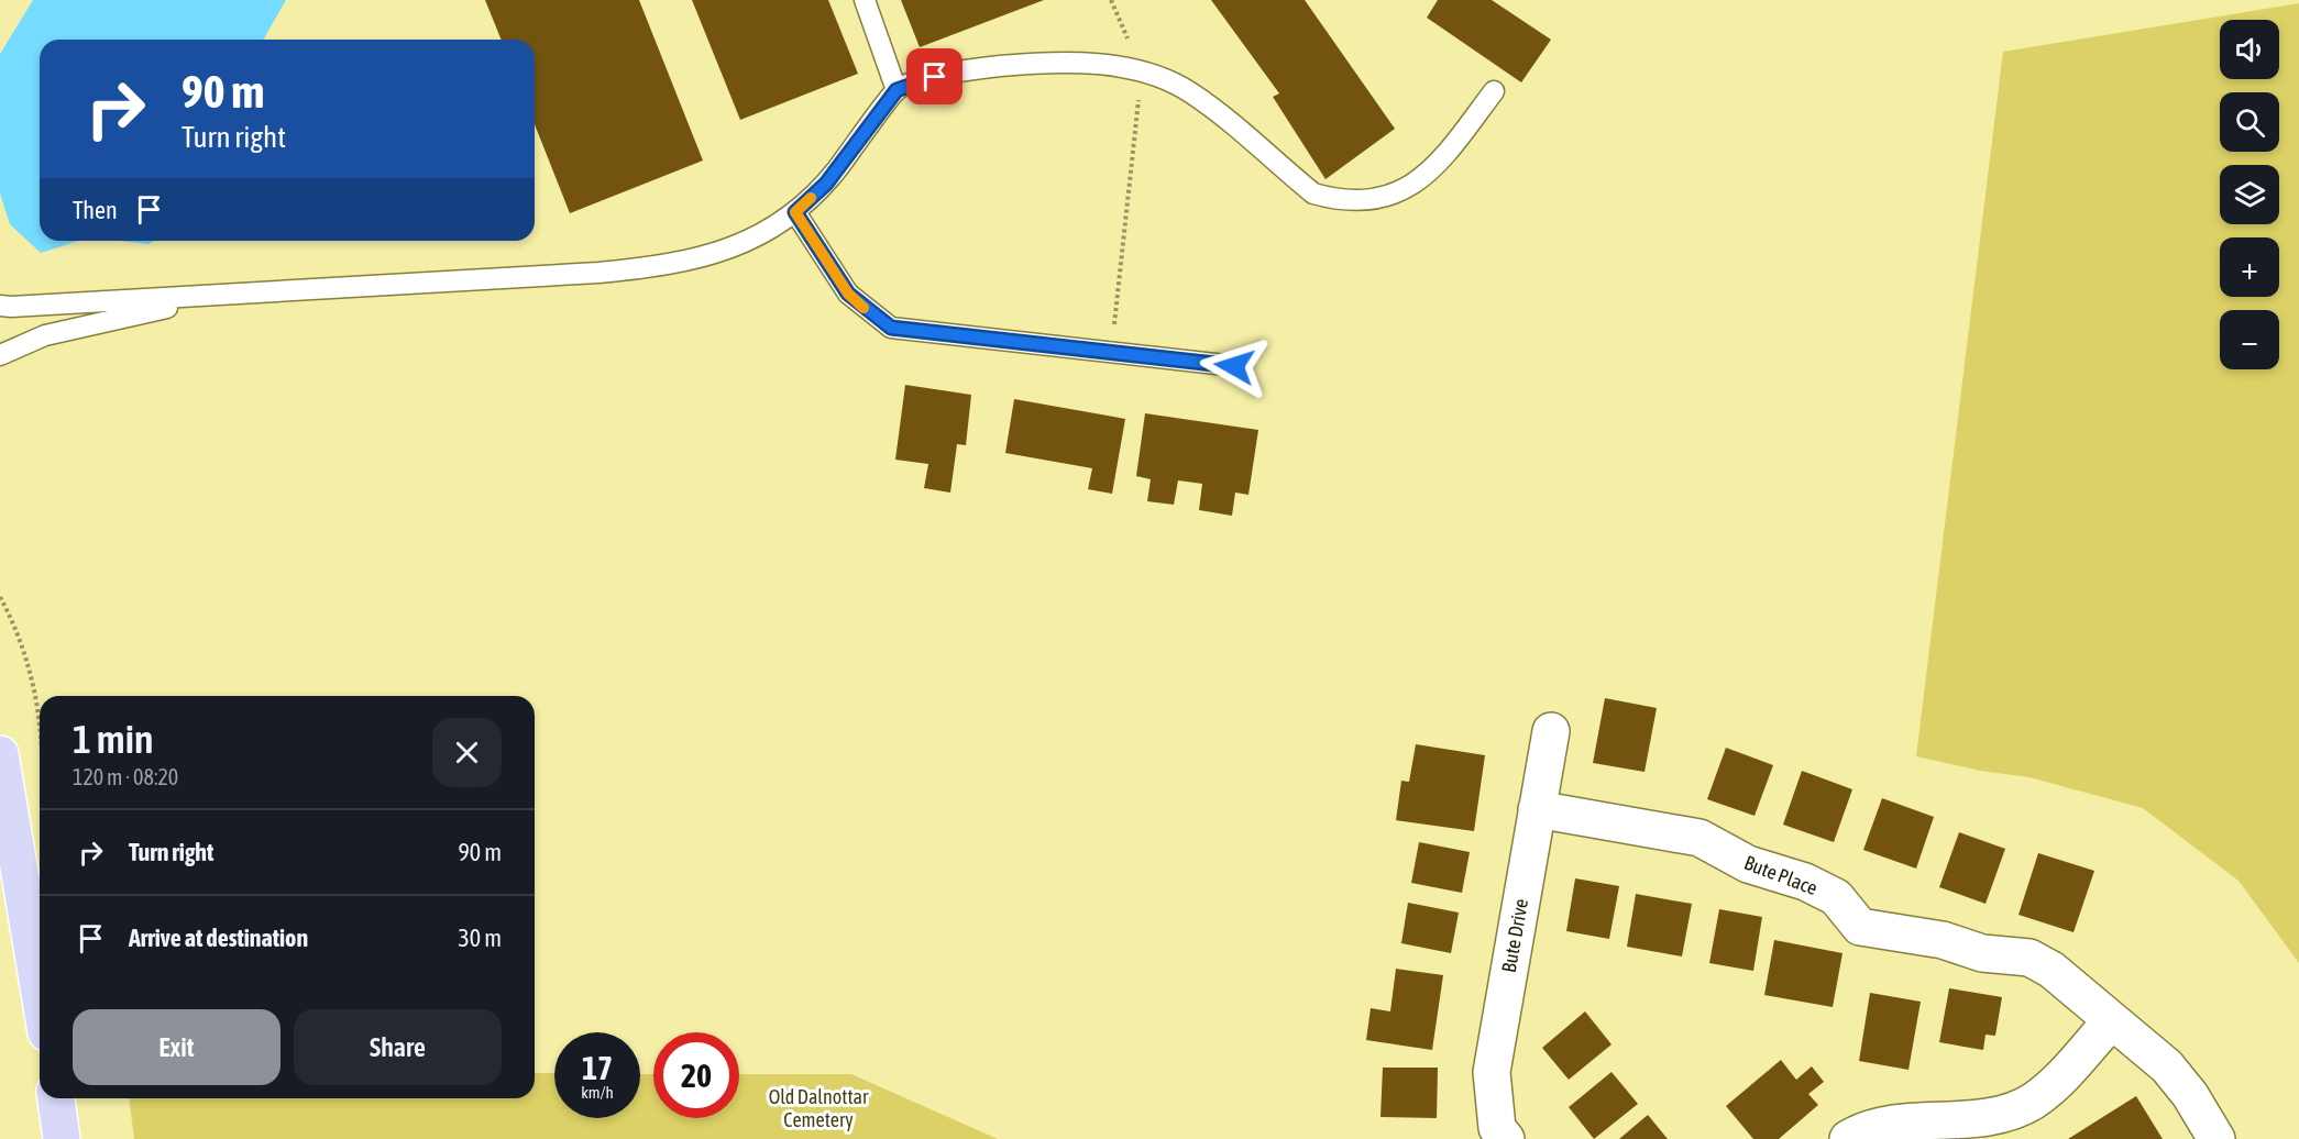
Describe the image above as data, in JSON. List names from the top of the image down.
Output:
{
  "streets": {
    "street": ["Bute Place", "Bute Drive"]
  },
  "crossings": [
    ["Bute Place", "Bute Drive"]
  ],
  "parks": ["Old Dalnottar Cemetery"],
  "page": {
    "map_buttons": ["+", "−"],
    "turn": ["90 m", "Turn right"],
    "then": "Then",
    "heading": ["1 min", "120 m · 08:20"],
    "list": [
      {
        "name": "Turn right",
        "value": "90 m"
      },
      {
        "name": "Arrive at destination",
        "value": "30 m"
      }
    ],
    "buttons": ["Exit", "Share"],
    "speed": "17 km/h",
    "limit": "20"
  }
}
